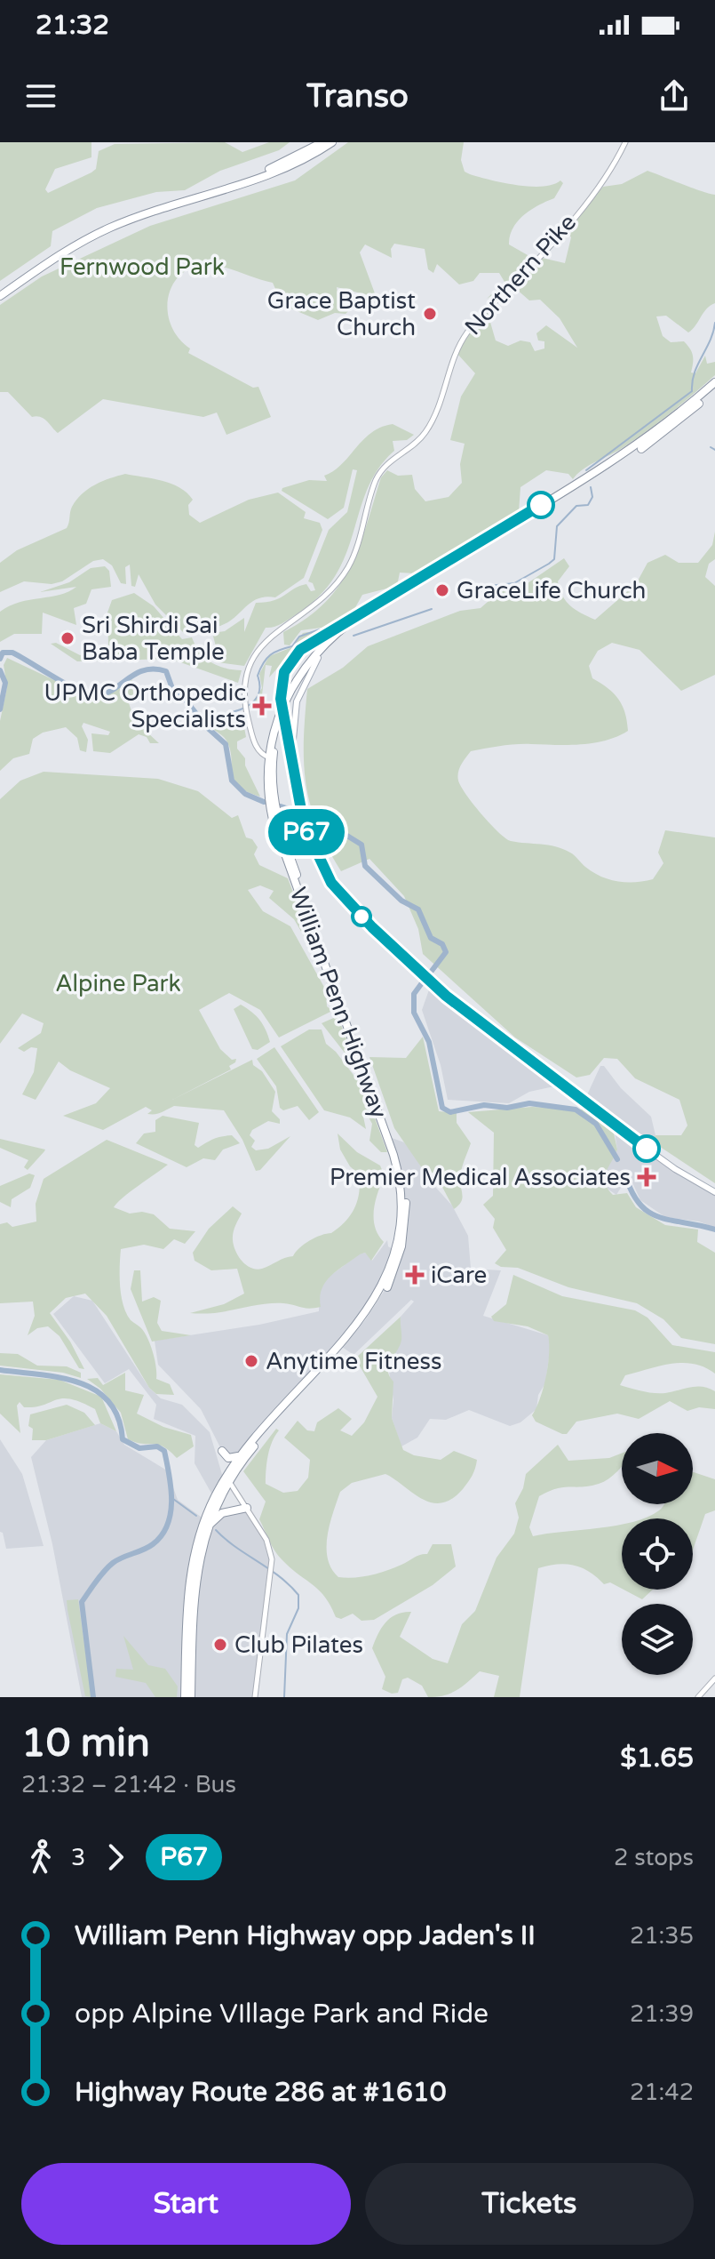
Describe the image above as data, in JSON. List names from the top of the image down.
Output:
{
  "streets": {
    "highway": ["William Penn Highway"],
    "main road": ["Northern Pike"]
  },
  "crossings": [
    ["Northern Pike", "William Penn Highway"]
  ],
  "parks": ["Fernwood Park", "Alpine Park"],
  "places": {
    "other": [
      "Grace Baptist Church",
      "GraceLife Church",
      "Sri Shirdi Sai Baba Temple",
      "Anytime Fitness",
      "Club Pilates"
    ],
    "health": ["UPMC Orthopedic Specialists", "Premier Medical Associates", "iCare"]
  },
  "lines": ["bus line P67"],
  "north": "right",
  "page": {
    "status": "21:32",
    "header": "Transo",
    "on_map": "P67",
    "heading": ["10 min", "21:32 – 21:42 · Bus", "$1.65"],
    "legs": ["3", "P67", "2 stops"],
    "list": [
      {
        "name": "William Penn Highway opp Jaden's II",
        "value": "21:35"
      },
      {
        "name": "opp Alpine VIllage Park and Ride",
        "value": "21:39"
      },
      {
        "name": "Highway Route 286 at #1610",
        "value": "21:42"
      }
    ],
    "buttons": ["Start", "Tickets"]
  }
}
